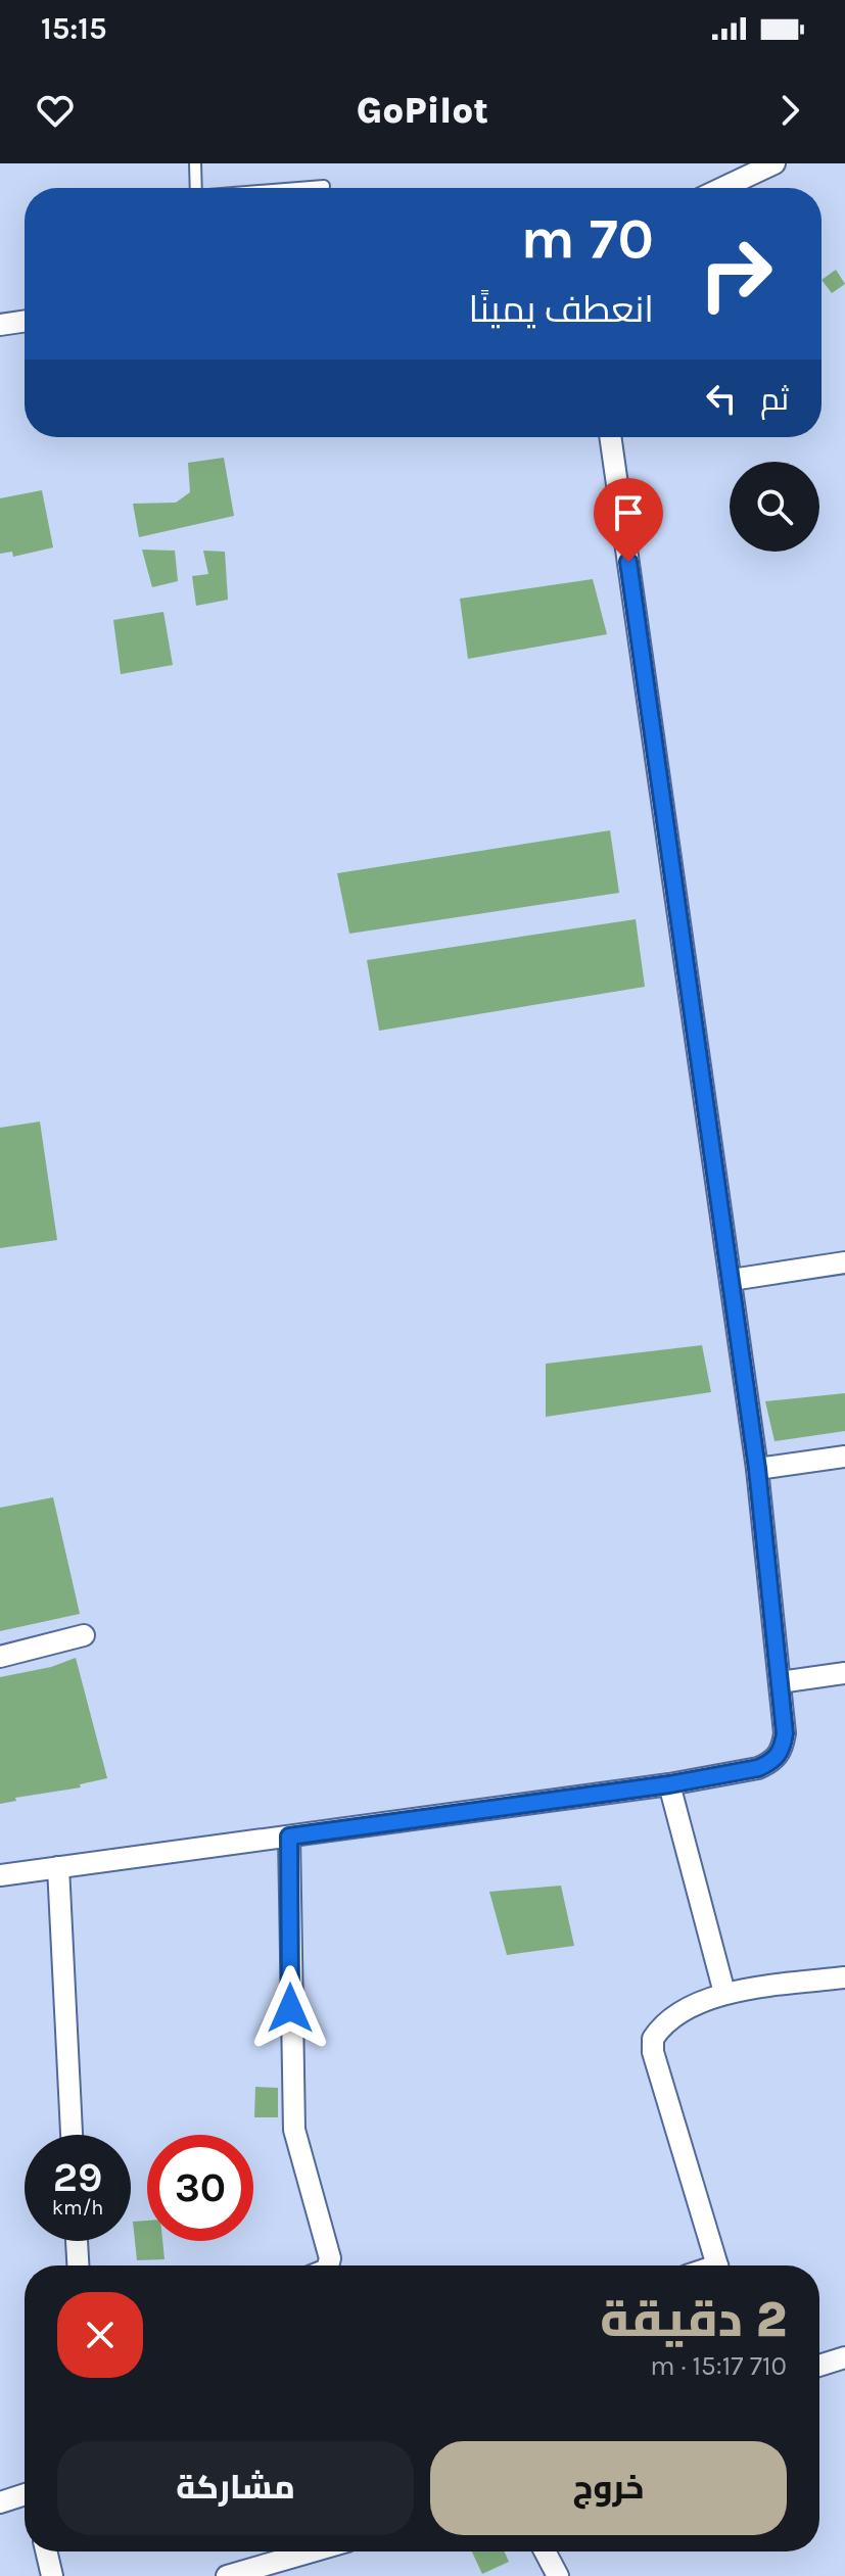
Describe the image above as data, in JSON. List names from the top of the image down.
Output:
{
  "page": {
    "status": "15:15",
    "header": "GoPilot",
    "turn": ["70 m", "انعطف يمينًا"],
    "then": "ثم",
    "speed": "29 km/h",
    "limit": "30",
    "heading": ["2 دقيقة", "710 m · 15:17"],
    "buttons": ["خروج", "مشاركة"]
  }
}
